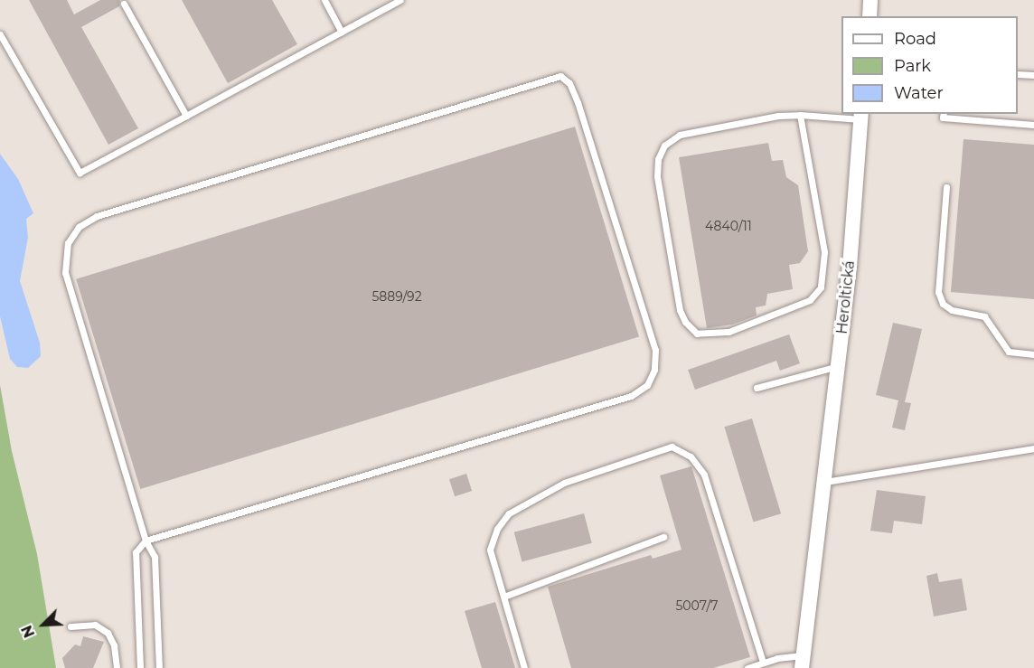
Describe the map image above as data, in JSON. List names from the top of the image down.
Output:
{
  "streets": {
    "street": ["Heroltická"]
  },
  "house_numbers": ["4840/11", "5889/92", "5007/7"],
  "legend": ["Road", "Park", "Water"],
  "north": "bottom left"
}
